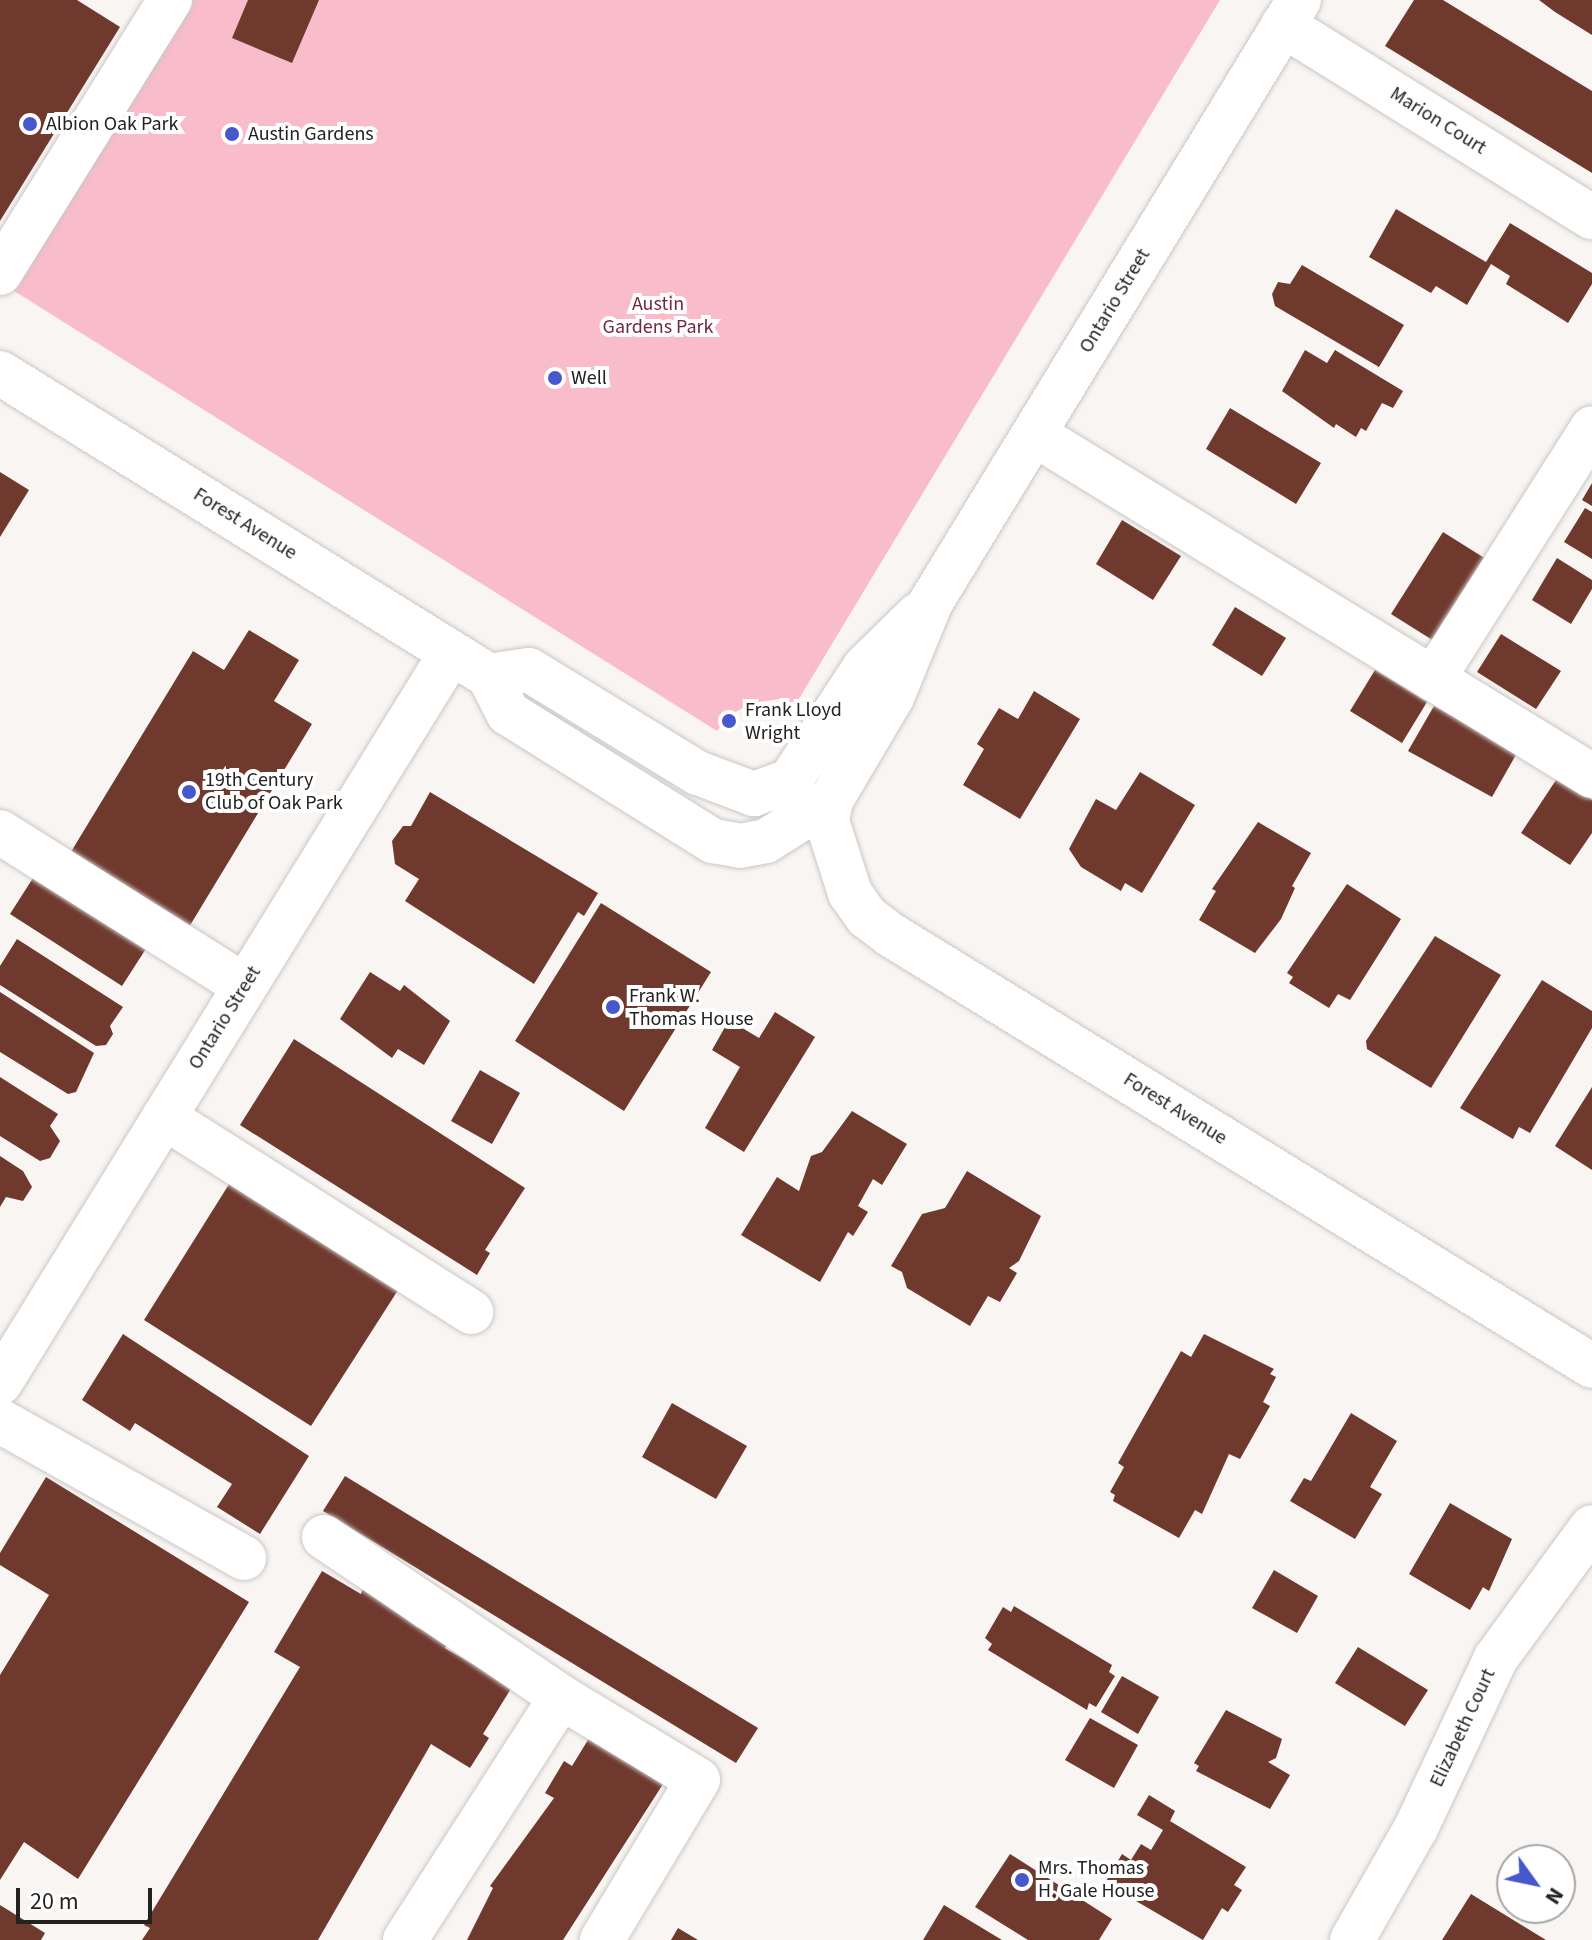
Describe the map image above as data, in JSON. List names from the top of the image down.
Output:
{
  "streets": {
    "street": [
      "Marion Court",
      "Ontario Street",
      "Forest Avenue",
      "Elizabeth Court"
    ]
  },
  "crossings": [
    ["Marion Court", "Ontario Street"],
    ["Ontario Street", "Forest Avenue"]
  ],
  "parks": ["Austin Gardens Park"],
  "places": [
    "Albion Oak Park",
    "Austin Gardens",
    "Well",
    "Frank Lloyd Wright",
    "19th Century Club of Oak Park",
    "Frank W. Thomas House",
    "Mrs. Thomas H. Gale House"
  ],
  "scale_bar": "20 m",
  "north": "bottom right"
}
